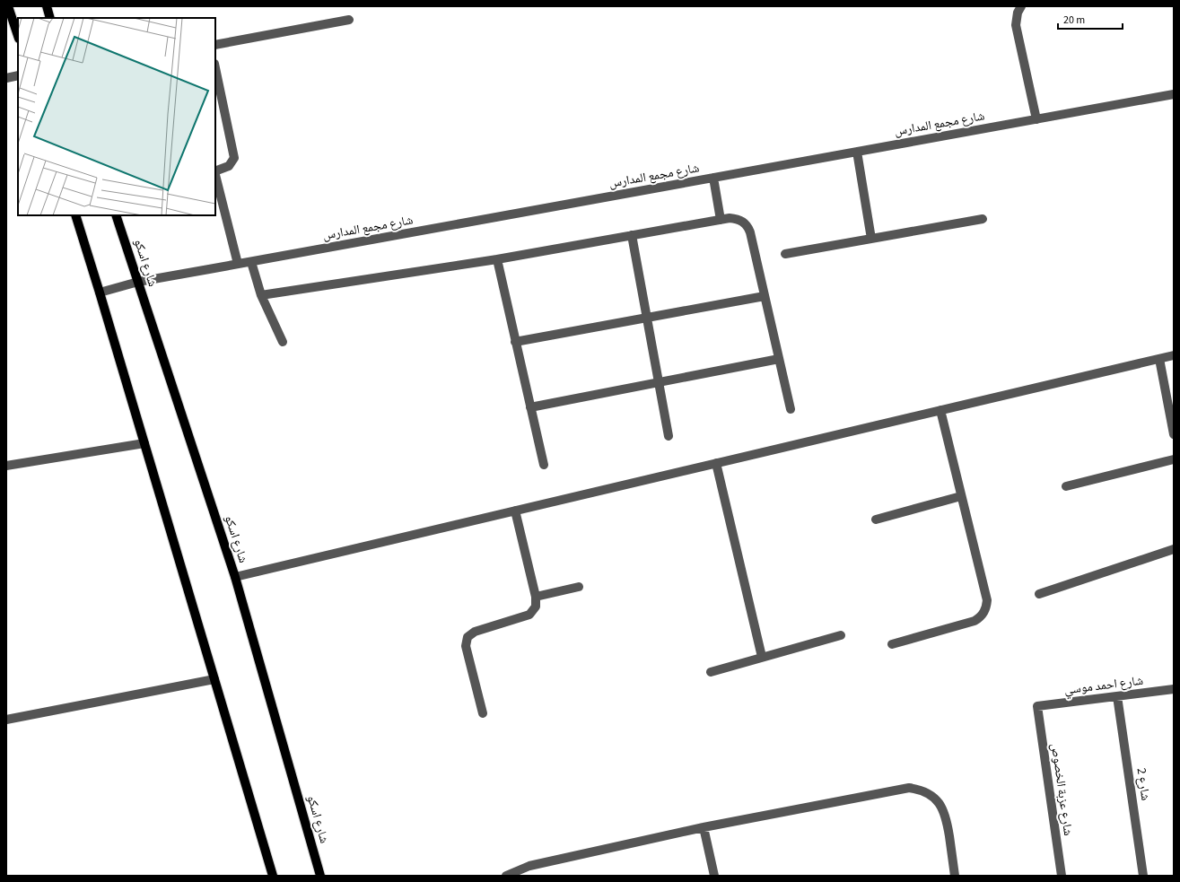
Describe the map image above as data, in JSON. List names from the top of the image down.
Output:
{
  "streets": {
    "main road": ["شارع اسكو"],
    "street": [
      "شارع مجمع المدارس",
      "شارع احمد موسي",
      "شارع 2",
      "شارع عزبة الخصوص"
    ]
  },
  "crossings": [
    ["شارع مجمع المدارس", "شارع اسكو"],
    ["شارع احمد موسي", "شارع 2"],
    ["شارع احمد موسي", "شارع عزبة الخصوص"]
  ],
  "scale_bar": "20 m"
}
